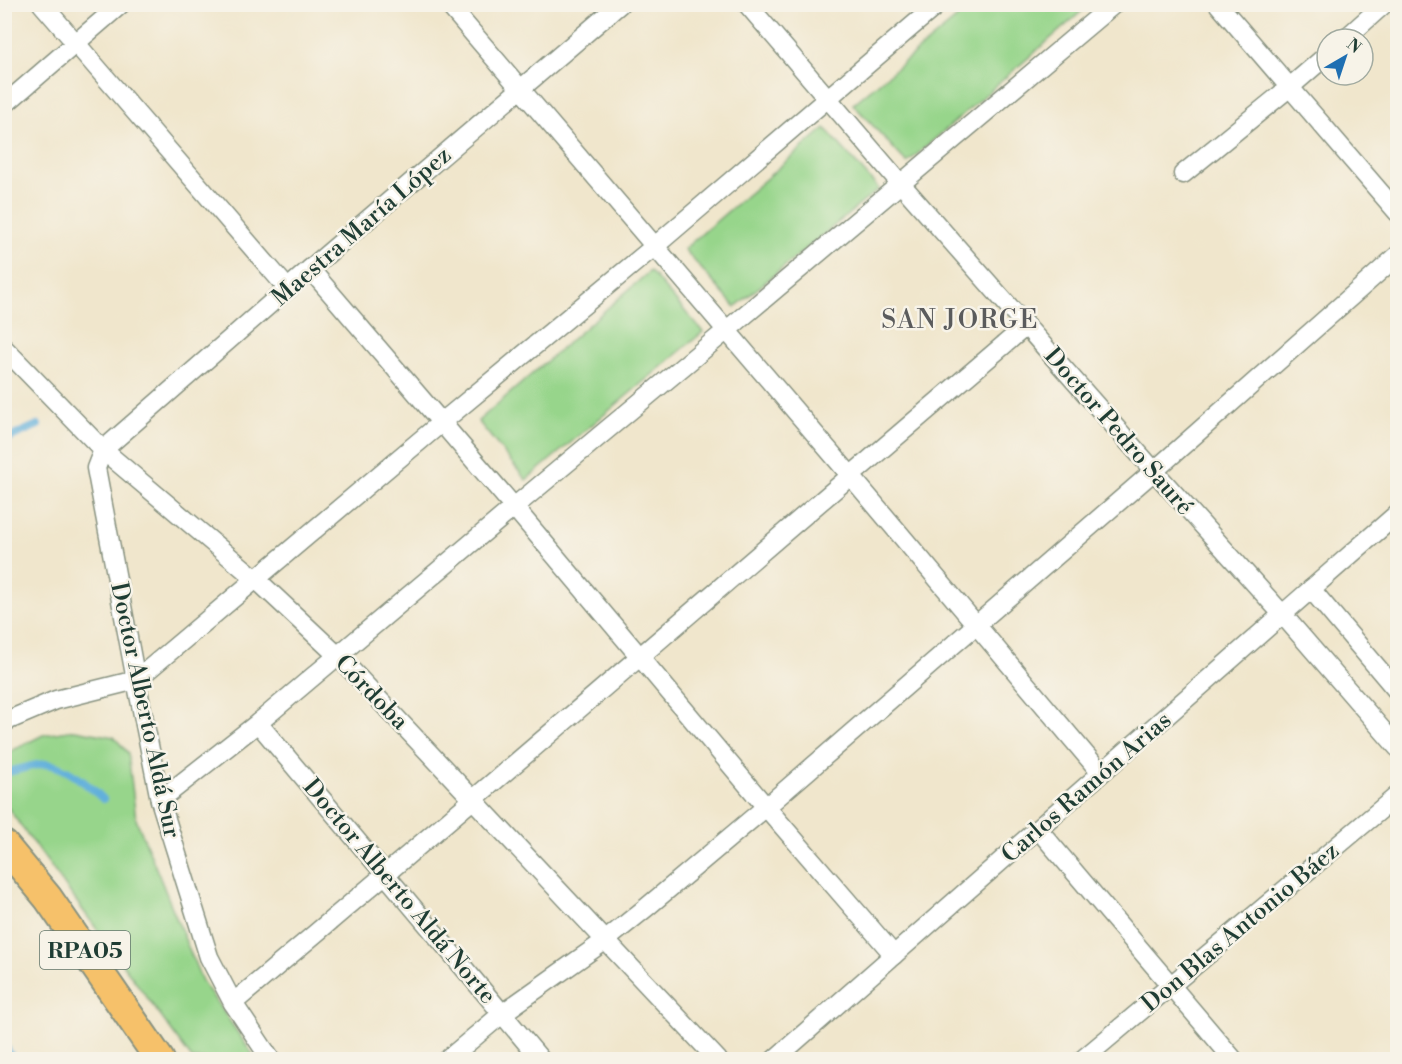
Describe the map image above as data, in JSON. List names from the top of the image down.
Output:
{
  "streets": {
    "main road": ["RPA05"],
    "street": [
      "Maestra María López",
      "Doctor Pedro Sauré",
      "Córdoba",
      "Doctor Alberto Aldá Sur",
      "Carlos Ramón Arias",
      "Doctor Alberto Aldá Norte",
      "Don Blas Antonio Báez"
    ]
  },
  "crossings": [
    ["Maestra María López", "Córdoba"],
    ["Maestra María López", "Doctor Alberto Aldá Sur"],
    ["Doctor Pedro Sauré", "Carlos Ramón Arias"],
    ["Córdoba", "Doctor Alberto Aldá Sur"]
  ],
  "districts": ["SAN JORGE"],
  "north": "top right"
}
